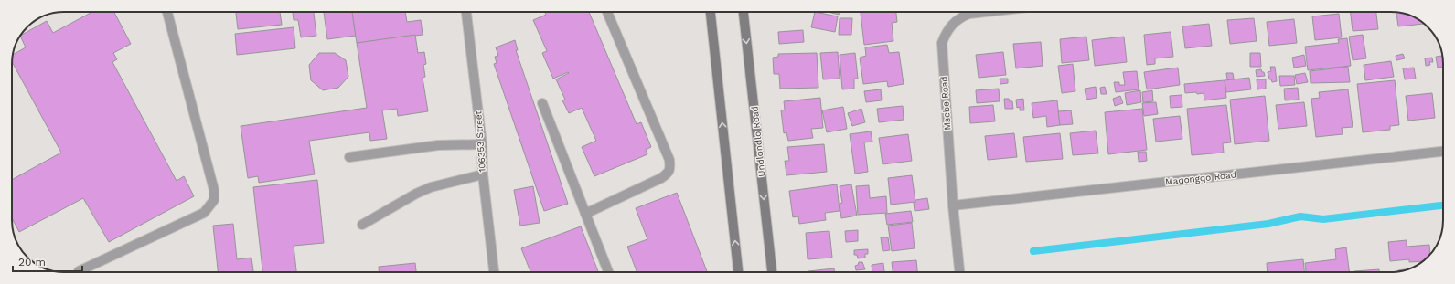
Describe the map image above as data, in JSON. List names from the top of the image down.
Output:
{
  "streets": {
    "main road": ["Undlondlo Road"],
    "street": ["Msebe Road", "106353 Street", "Maqongqo Road"]
  },
  "crossings": [
    ["Msebe Road", "Maqongqo Road"]
  ],
  "scale_bar": "20 m"
}
